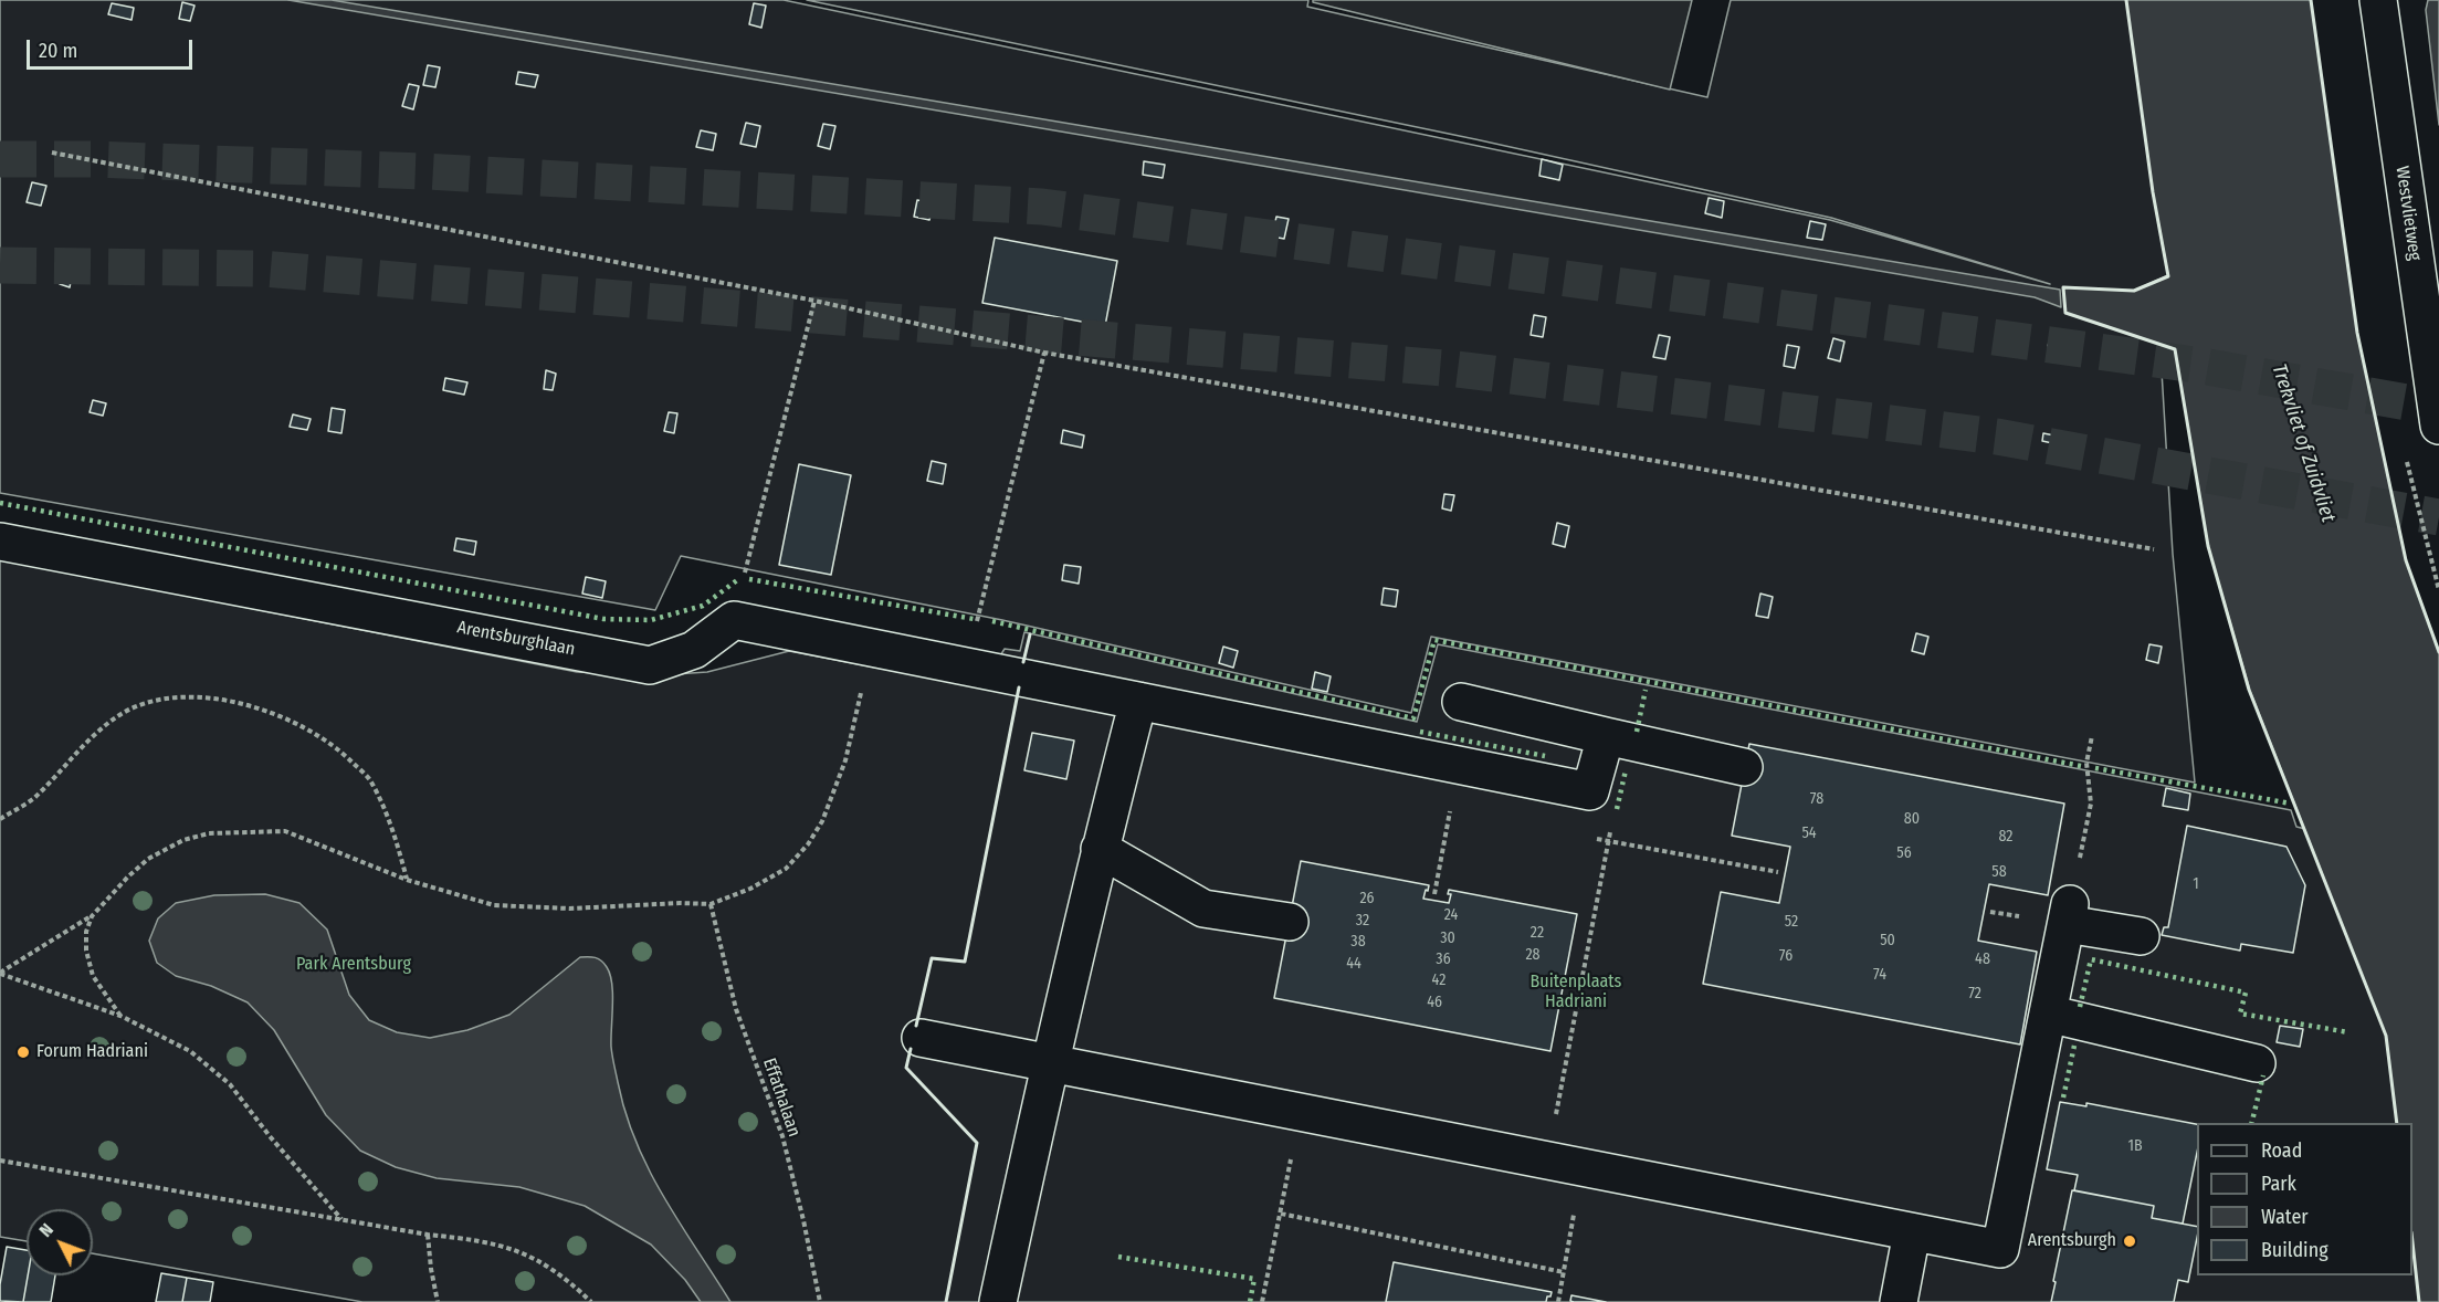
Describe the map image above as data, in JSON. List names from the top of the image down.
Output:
{
  "streets": {
    "street": ["Westvlietweg", "Arentsburghlaan"],
    "path": ["Effathalaan"]
  },
  "water": ["Trekvliet of Zuidvliet"],
  "parks": ["Park Arentsburg", "Buitenplaats Hadriani"],
  "places": ["Forum Hadriani", "Arentsburgh"],
  "house_numbers": [
    "78",
    "80",
    "54",
    "82",
    "56",
    "58",
    "1",
    "26",
    "24",
    "32",
    "52",
    "22",
    "30",
    "50",
    "38",
    "28",
    "76",
    "36",
    "48",
    "44",
    "74",
    "42",
    "72",
    "46",
    "1B"
  ],
  "legend": [
    "Road",
    "Park",
    "Water",
    "Building"
  ],
  "scale_bar": "20 m",
  "north": "top left"
}
